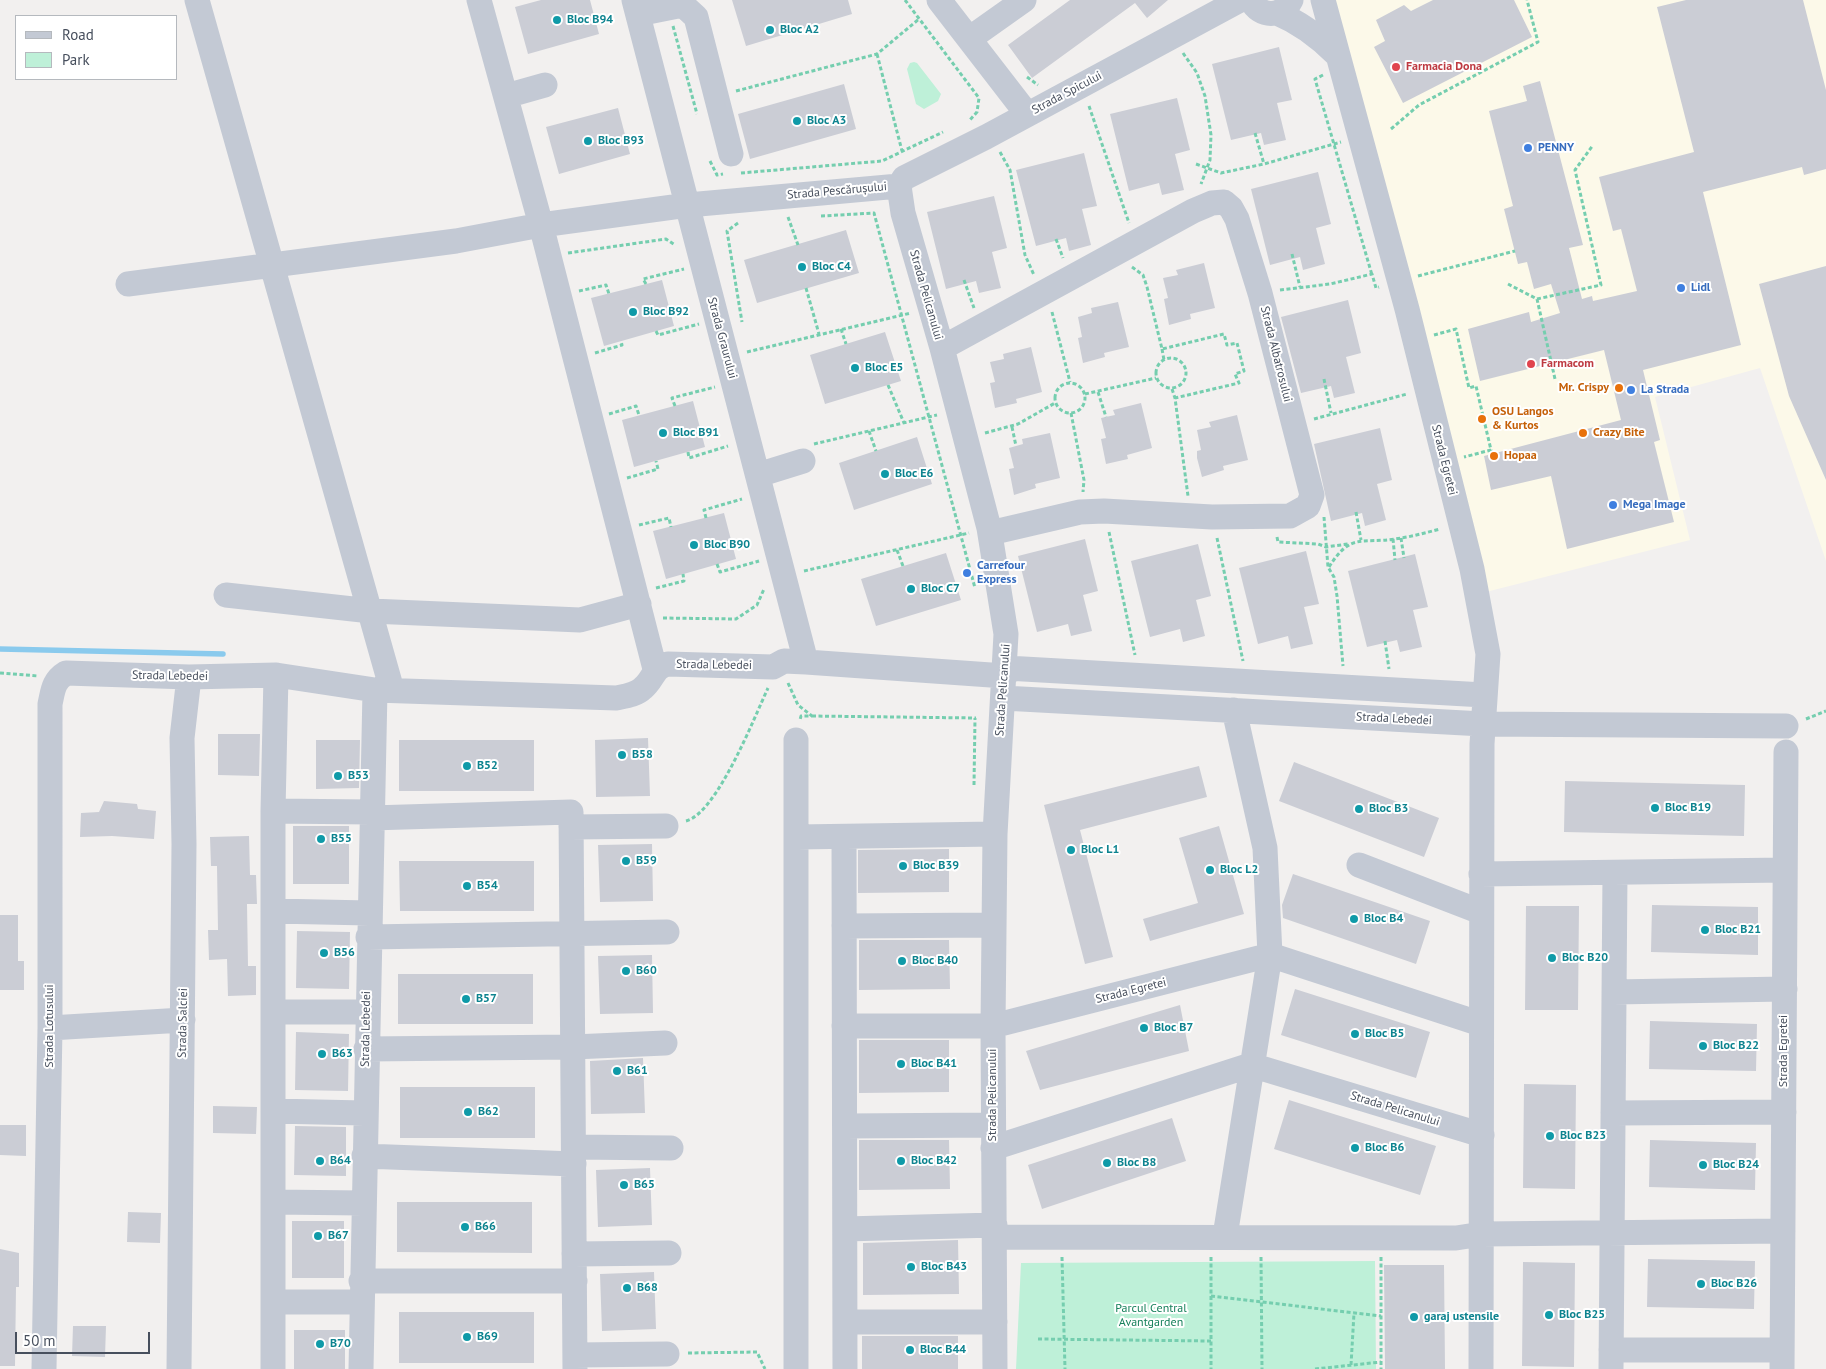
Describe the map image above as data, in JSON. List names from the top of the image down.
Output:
{
  "streets": {
    "street": [
      "Strada Spicului",
      "Strada Pescărușului",
      "Strada Pelicanului",
      "Strada Graurului",
      "Strada Albatrosului",
      "Strada Egretei",
      "Strada Lebedei",
      "Strada Salciei",
      "Strada Lotusului"
    ]
  },
  "crossings": [
    ["Strada Spicului", "Strada Pescărușului"],
    ["Strada Spicului", "Strada Egretei"],
    ["Strada Pescărușului", "Strada Pelicanului"],
    ["Strada Pescărușului", "Strada Graurului"],
    ["Strada Pelicanului", "Strada Albatrosului"],
    ["Strada Pelicanului", "Strada Egretei"],
    ["Strada Pelicanului", "Strada Lebedei"],
    ["Strada Graurului", "Strada Lebedei"],
    ["Strada Egretei", "Strada Lebedei"],
    ["Strada Lebedei", "Strada Salciei"],
    ["Strada Lebedei", "Strada Lotusului"]
  ],
  "parks": ["Parcul Central Avantgarden"],
  "places": [
    "Bloc B94",
    "Bloc A2",
    "Farmacia Dona",
    "Bloc A3",
    "Bloc B93",
    "PENNY",
    "Bloc C4",
    "Lidl",
    "Bloc B92",
    "Farmacom",
    "Bloc E5",
    "Mr. Crispy",
    "La Strada",
    "OSU Langos & Kurtos",
    "Bloc B91",
    "Crazy Bite",
    "Hopaa",
    "Bloc E6",
    "Mega Image",
    "Bloc B90",
    "Carrefour Express",
    "Bloc C7",
    "B58",
    "B52",
    "B53",
    "Bloc B19",
    "Bloc B3",
    "B55",
    "Bloc L1",
    "B59",
    "Bloc B39",
    "Bloc L2",
    "B54",
    "Bloc B4",
    "Bloc B21",
    "B56",
    "Bloc B20",
    "Bloc B40",
    "B60",
    "B57",
    "Bloc B7",
    "Bloc B5",
    "Bloc B22",
    "B63",
    "Bloc B41",
    "B61",
    "B62",
    "Bloc B23",
    "Bloc B6",
    "B64",
    "Bloc B42",
    "Bloc B8",
    "Bloc B24",
    "B65",
    "B66",
    "B67",
    "Bloc B43",
    "Bloc B26",
    "B68",
    "Bloc B25",
    "garaj ustensile",
    "B69",
    "B70",
    "Bloc B44"
  ],
  "legend": ["Road", "Park"],
  "scale_bar": "50 m"
}
